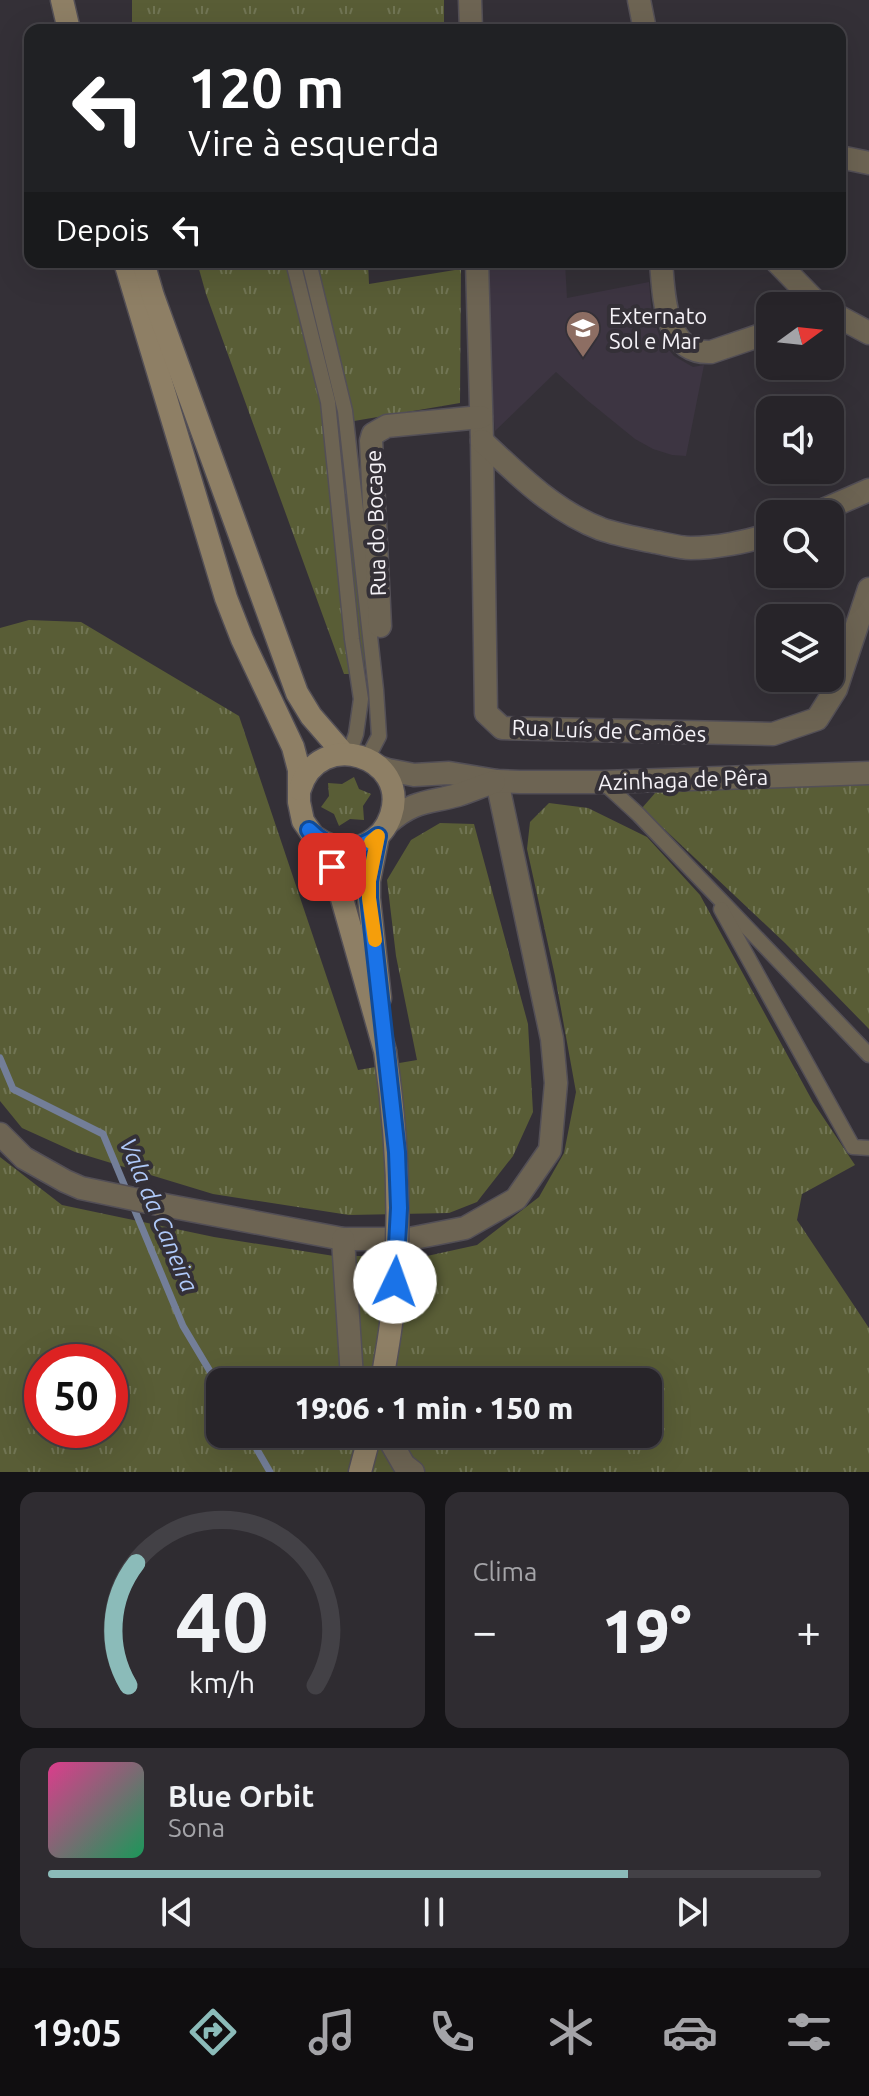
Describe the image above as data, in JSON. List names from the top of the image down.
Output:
{
  "streets": {
    "street": ["Rua do Bocage", "Rua Luís de Camões", "Azinhaga de Pêra"]
  },
  "crossings": [
    ["Rua do Bocage", "Rua Luís de Camões"]
  ],
  "water": ["Vala da Caneira"],
  "places": {
    "school or university": ["Externato Sol e Mar"]
  },
  "north": "right",
  "page": {
    "turn": ["120 m", "Vire à esquerda"],
    "then": "Depois",
    "limit": "50",
    "trip": "19:06 · 1 min · 150 m",
    "tile": "Clima",
    "heat": ["−", "19°", "+"],
    "song": ["Blue Orbit", "Sona"],
    "tabs": "19:05",
    "gauge": ["40", "km/h"]
  }
}
